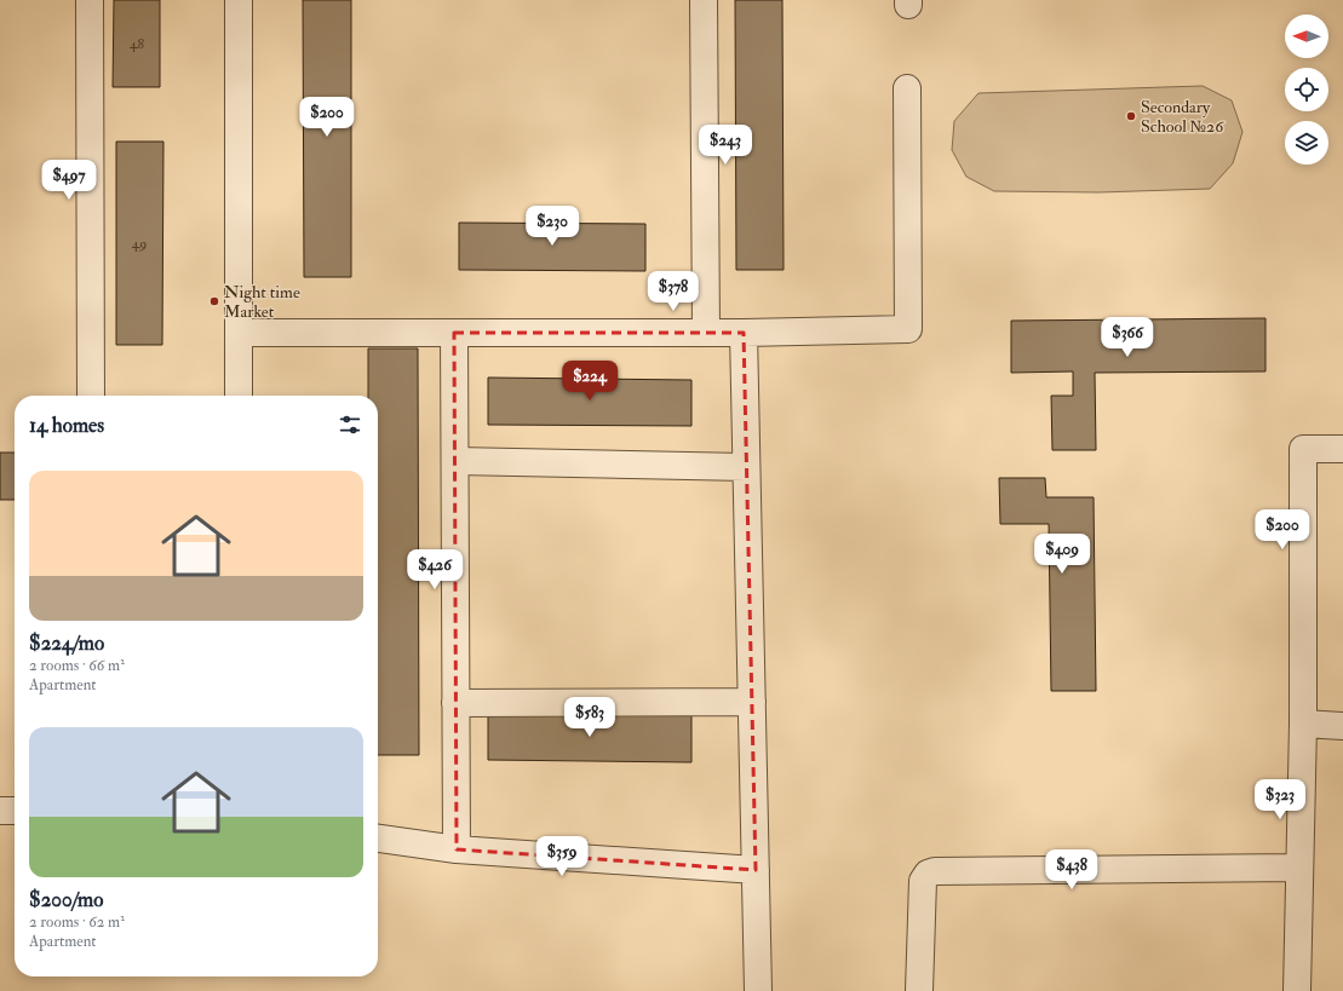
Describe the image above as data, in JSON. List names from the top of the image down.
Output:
{
  "places": ["Secondary School №26", "Night time Market"],
  "house_numbers": ["48", "49"],
  "north": "left",
  "page": {
    "price": [
      "$200",
      "$243",
      "$497",
      "$230",
      "$378",
      "$366",
      "$224",
      "$200",
      "$409",
      "$426",
      "$583",
      "$323",
      "$359",
      "$438"
    ],
    "heading": "14 homes",
    "list": [
      {
        "name": "$224/mo",
        "note": "2 rooms · 66 m² · Apartment"
      },
      {
        "name": "$200/mo",
        "note": "2 rooms · 62 m² · Apartment"
      }
    ]
  }
}
